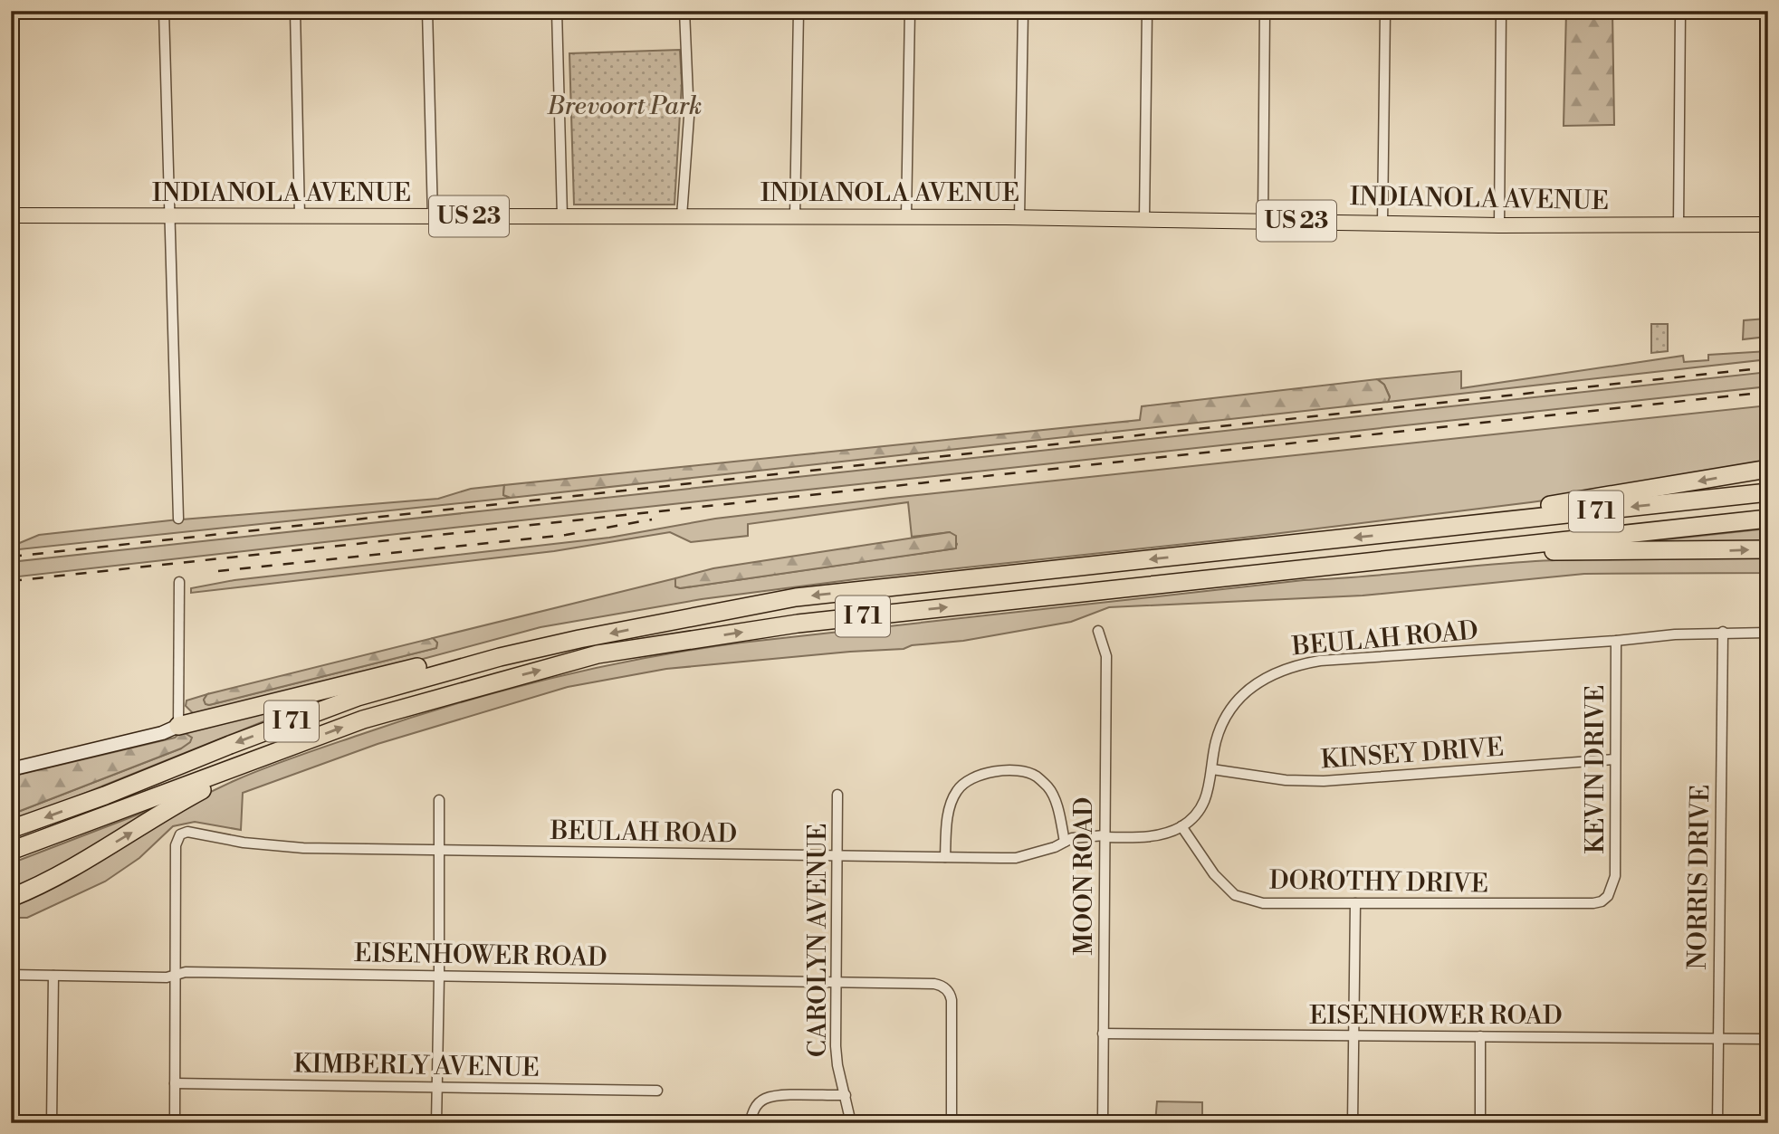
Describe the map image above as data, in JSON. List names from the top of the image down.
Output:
{
  "streets": {
    "highway": ["I 71"],
    "main road": ["INDIANOLA AVENUE", "US 23"],
    "street": [
      "BEULAH ROAD",
      "KINSEY DRIVE",
      "KEVIN DRIVE",
      "MOON ROAD",
      "NORRIS DRIVE",
      "DOROTHY DRIVE",
      "CAROLYN AVENUE",
      "EISENHOWER ROAD",
      "KIMBERLY AVENUE"
    ]
  },
  "crossings": [
    ["BEULAH ROAD", "KINSEY DRIVE"],
    ["BEULAH ROAD", "KEVIN DRIVE"],
    ["BEULAH ROAD", "MOON ROAD"],
    ["BEULAH ROAD", "NORRIS DRIVE"],
    ["BEULAH ROAD", "DOROTHY DRIVE"],
    ["BEULAH ROAD", "CAROLYN AVENUE"],
    ["BEULAH ROAD", "EISENHOWER ROAD"],
    ["KINSEY DRIVE", "KEVIN DRIVE"],
    ["KEVIN DRIVE", "DOROTHY DRIVE"],
    ["MOON ROAD", "EISENHOWER ROAD"],
    ["NORRIS DRIVE", "EISENHOWER ROAD"],
    ["CAROLYN AVENUE", "EISENHOWER ROAD"]
  ],
  "parks": ["Brevoort Park"]
}
